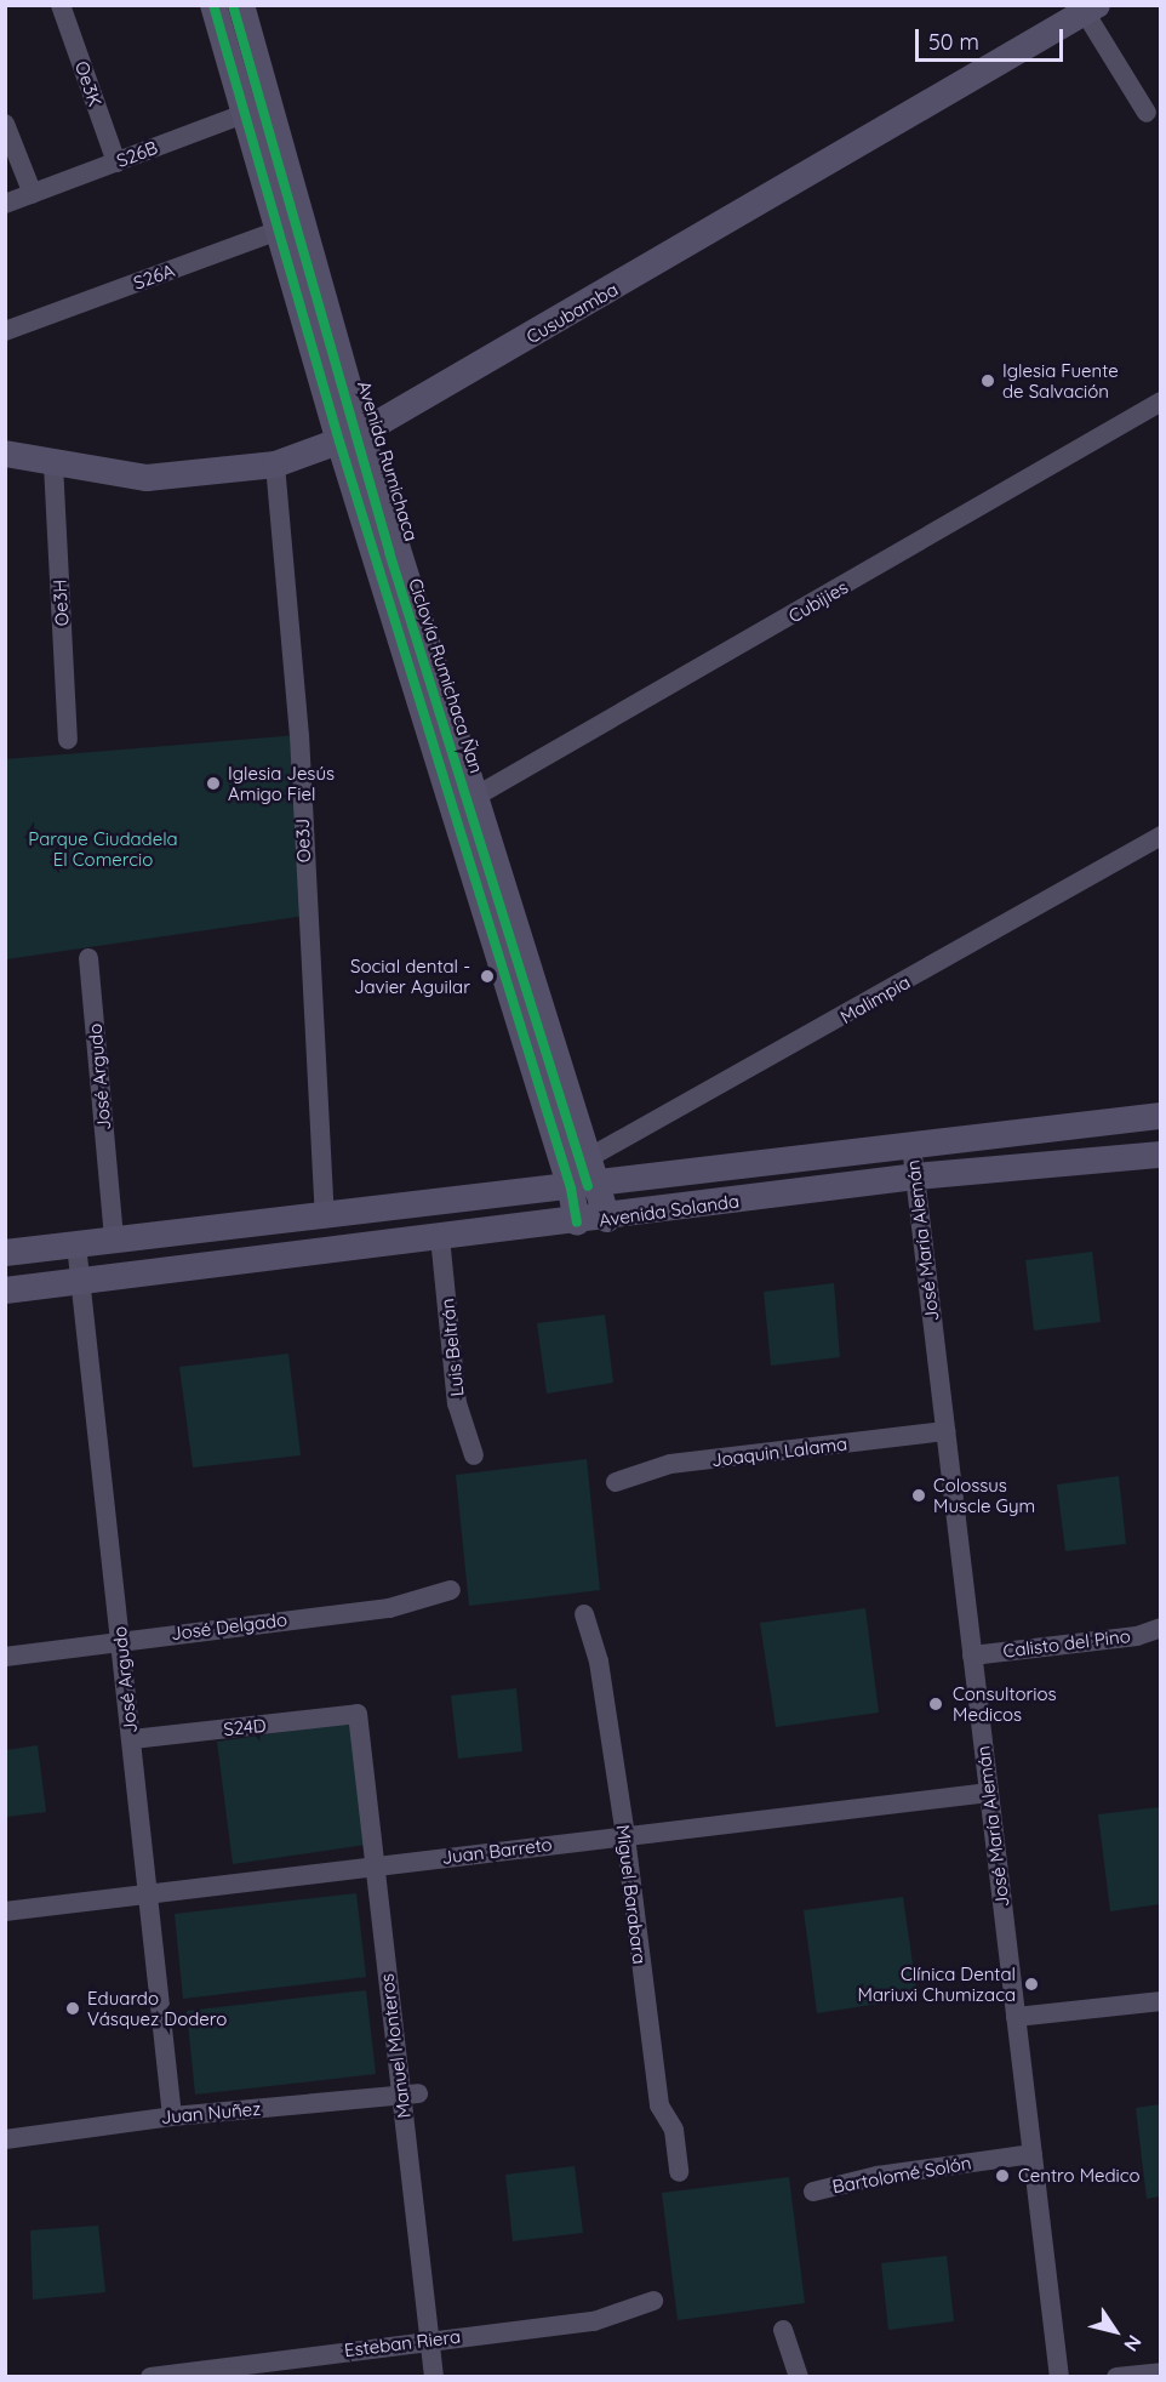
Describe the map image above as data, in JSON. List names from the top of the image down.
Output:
{
  "streets": {
    "street": [
      "Oe3K",
      "S26B",
      "S26A",
      "Cusubamba",
      "Avenida Rumichaca",
      "Cubijies",
      "Oe3H",
      "Oe3J",
      "Malimpia",
      "José Argudo",
      "Avenida Solanda",
      "José María Alemán",
      "Luis Beltrán",
      "Joaquin Lalama",
      "José Delgado",
      "Calisto del Pino",
      "S24D",
      "Juan Barreto",
      "Miguel Barabara",
      "Manuel Monteros",
      "Juan Nuñez",
      "Bartolomé Solón",
      "Esteban Riera"
    ],
    "cycle path": ["Ciclovía Rumichaca Ñan"]
  },
  "crossings": [
    ["Oe3K", "S26B"],
    ["S26B", "Avenida Rumichaca"],
    ["S26A", "Avenida Rumichaca"],
    ["Cusubamba", "Avenida Rumichaca"],
    ["Cusubamba", "Oe3H"],
    ["Cusubamba", "Oe3J"],
    ["Avenida Rumichaca", "Cubijies"],
    ["Avenida Rumichaca", "Malimpia"],
    ["Avenida Rumichaca", "Avenida Solanda"],
    ["Oe3J", "Avenida Solanda"],
    ["José Argudo", "Avenida Solanda"],
    ["José Argudo", "José Delgado"],
    ["José Argudo", "S24D"],
    ["José Argudo", "Juan Barreto"],
    ["José Argudo", "Juan Nuñez"],
    ["Avenida Solanda", "José María Alemán"],
    ["Avenida Solanda", "Luis Beltrán"],
    ["José María Alemán", "Joaquin Lalama"],
    ["José María Alemán", "Calisto del Pino"],
    ["José María Alemán", "Juan Barreto"],
    ["José María Alemán", "Bartolomé Solón"],
    ["S24D", "Manuel Monteros"],
    ["Juan Barreto", "Miguel Barabara"],
    ["Juan Barreto", "Manuel Monteros"],
    ["Manuel Monteros", "Juan Nuñez"],
    ["Manuel Monteros", "Esteban Riera"]
  ],
  "parks": ["Parque Ciudadela El Comercio"],
  "places": [
    "Iglesia Fuente de Salvación",
    "Iglesia Jesús Amigo Fiel",
    "Social dental - Javier Aguilar",
    "Colossus Muscle Gym",
    "Consultorios Medicos",
    "Clínica Dental Mariuxi Chumizaca",
    "Eduardo Vásquez Dodero",
    "Centro Medico"
  ],
  "scale_bar": "50 m",
  "north": "bottom right"
}
